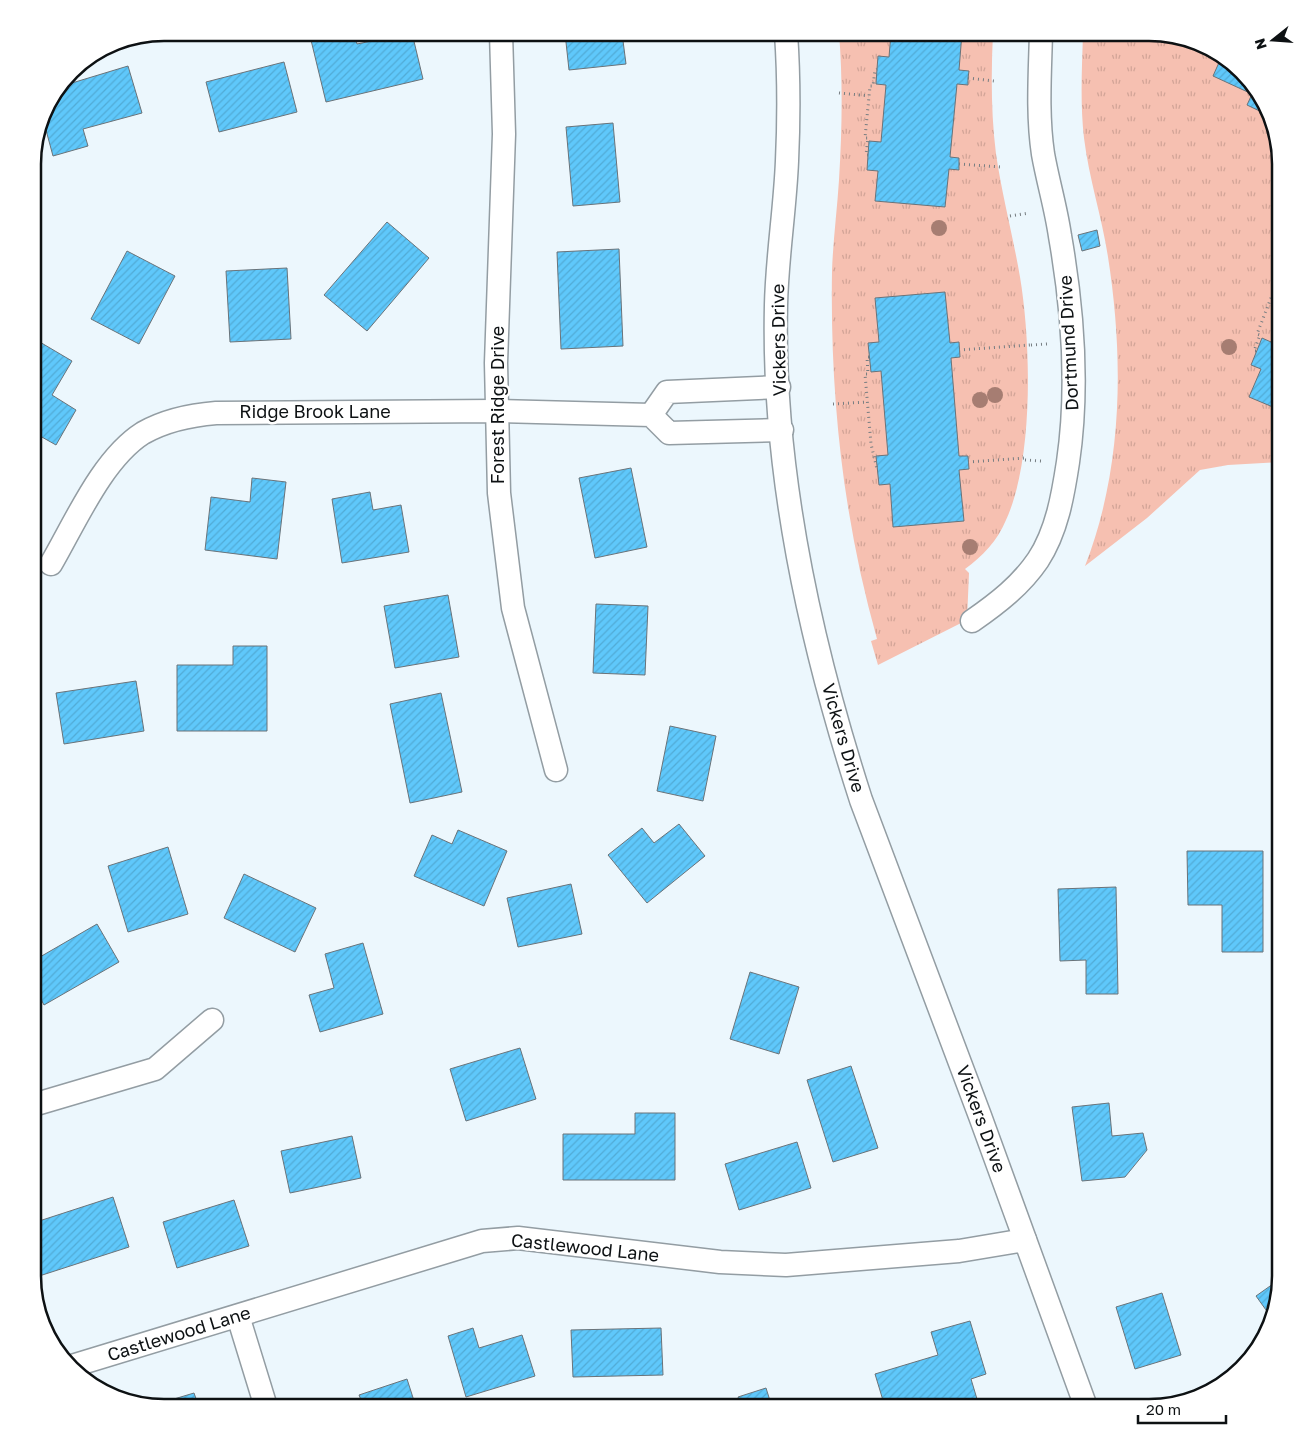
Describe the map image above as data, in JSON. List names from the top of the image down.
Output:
{
  "streets": {
    "street": [
      "Vickers Drive",
      "Dortmund Drive",
      "Forest Ridge Drive",
      "Ridge Brook Lane",
      "Castlewood Lane"
    ]
  },
  "crossings": [
    ["Vickers Drive", "Castlewood Lane"],
    ["Forest Ridge Drive", "Ridge Brook Lane"]
  ],
  "scale_bar": "20 m",
  "north": "left"
}
